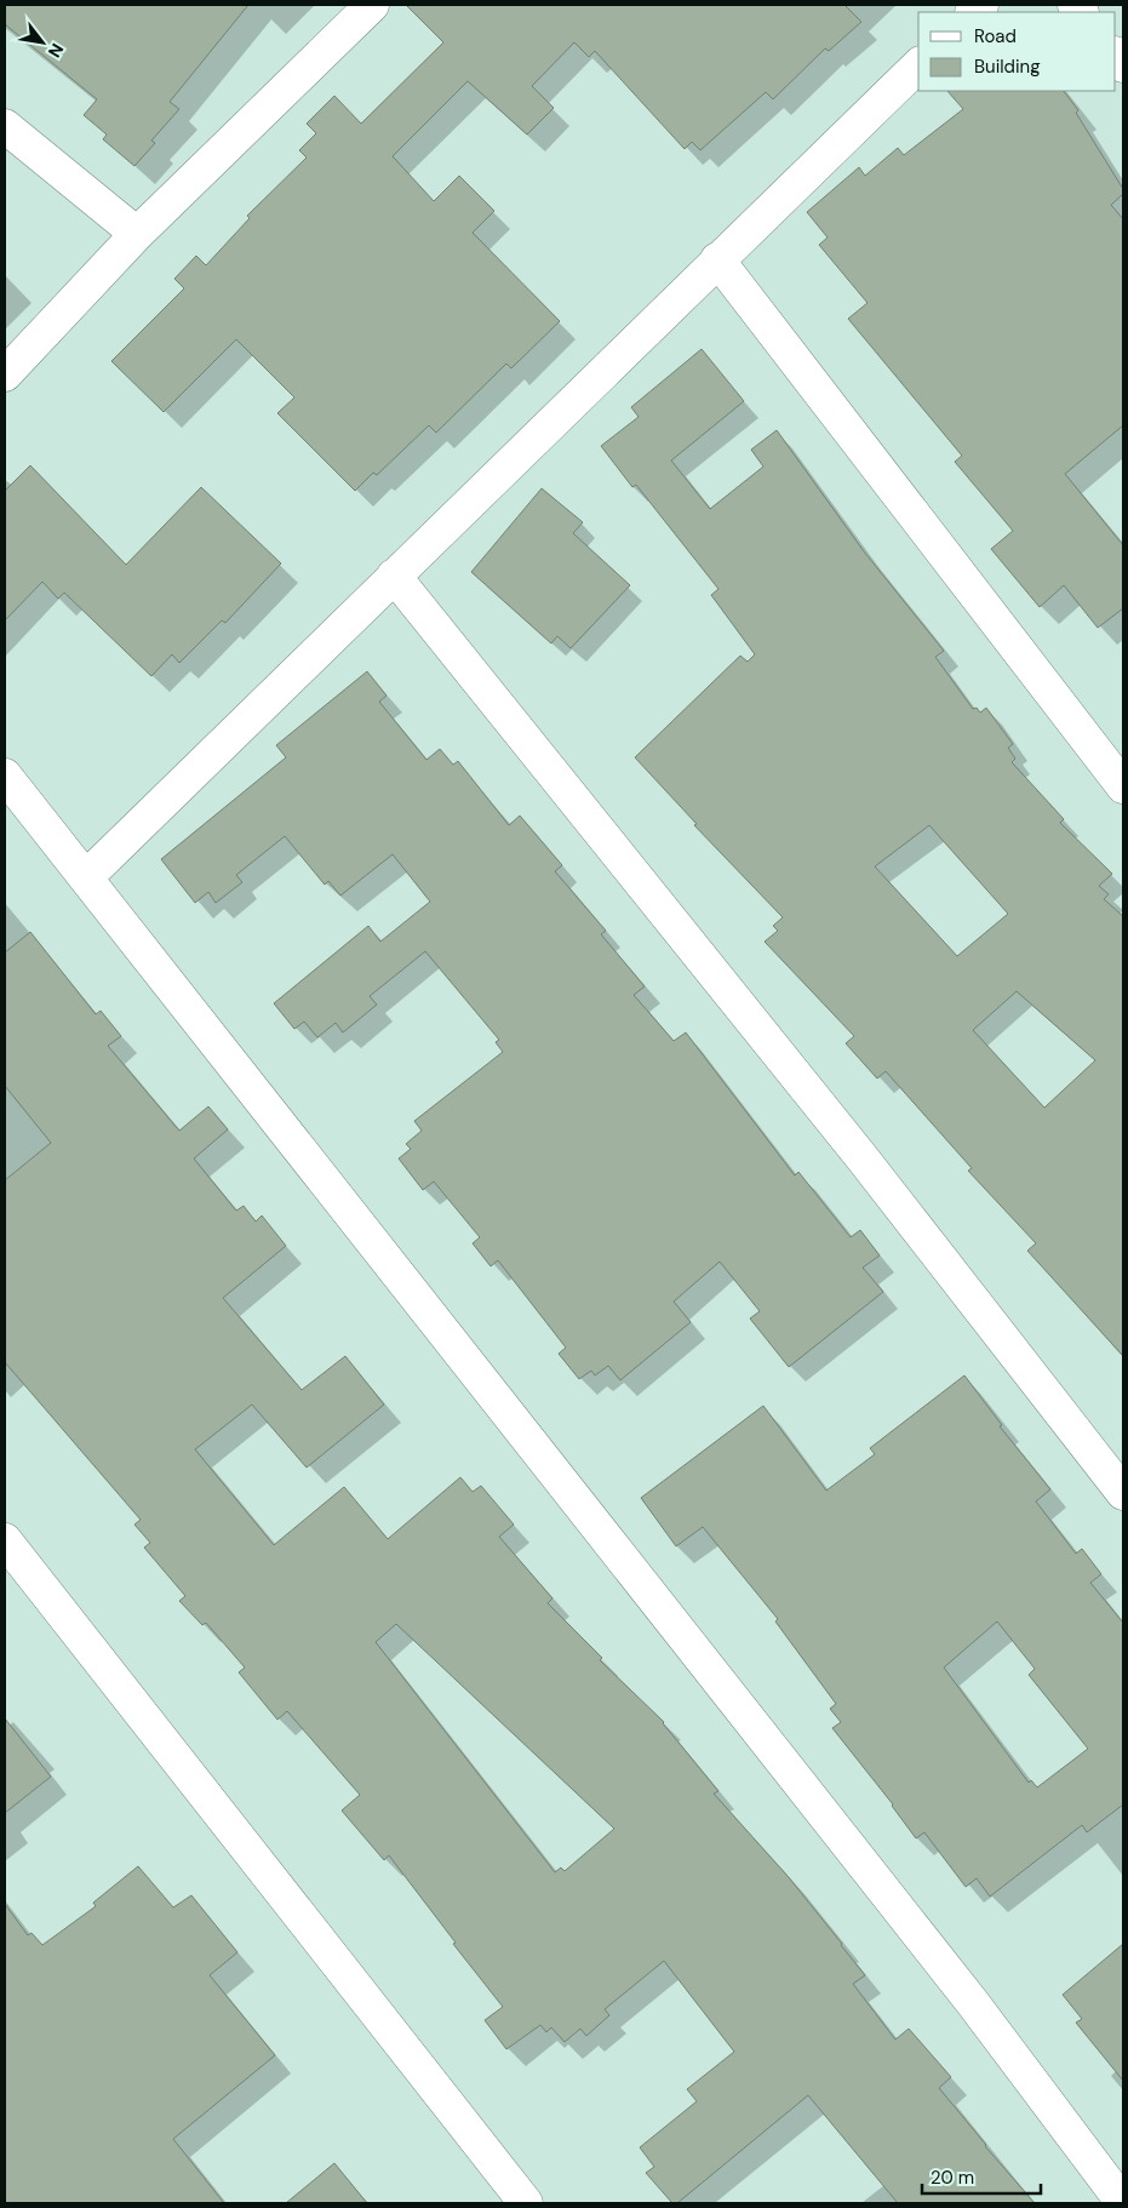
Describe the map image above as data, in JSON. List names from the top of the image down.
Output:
{
  "legend": ["Road", "Building"],
  "scale_bar": "20 m",
  "north": "bottom right"
}
